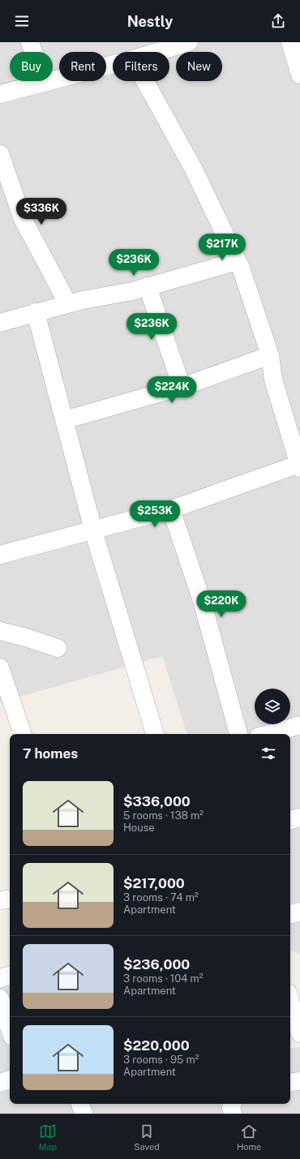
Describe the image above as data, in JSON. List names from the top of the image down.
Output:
{
  "page": {
    "header": "Nestly",
    "chip": [
      "Buy",
      "Rent",
      "Filters",
      "New"
    ],
    "price": [
      "$336K",
      "$217K",
      "$236K",
      "$236K",
      "$224K",
      "$253K",
      "$220K"
    ],
    "heading": "7 homes",
    "list": [
      {
        "name": "$336,000",
        "note": "5 rooms · 138 m² · House"
      },
      {
        "name": "$217,000",
        "note": "3 rooms · 74 m² · Apartment"
      },
      {
        "name": "$236,000",
        "note": "3 rooms · 104 m² · Apartment"
      },
      {
        "name": "$220,000",
        "note": "3 rooms · 95 m² · Apartment"
      }
    ],
    "tabs": ["Map", "Saved", "Home"]
  }
}
